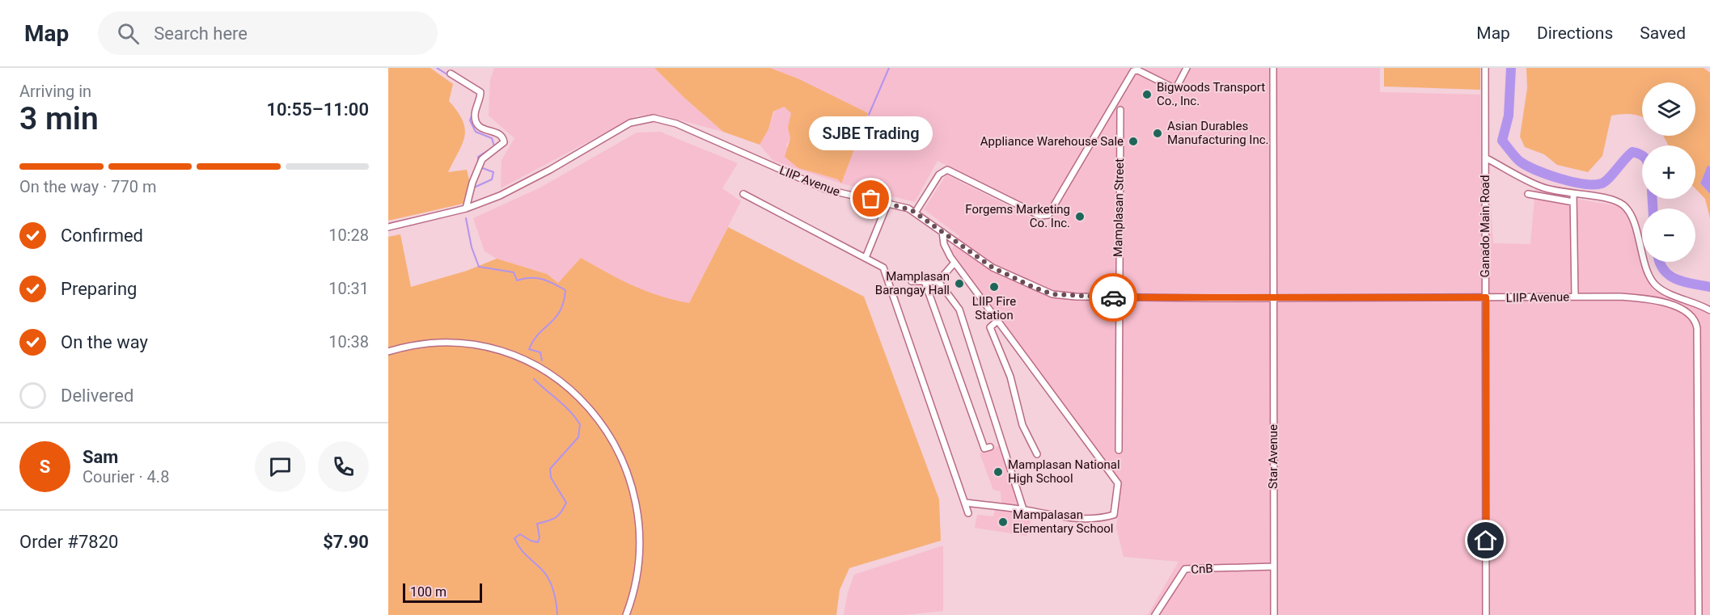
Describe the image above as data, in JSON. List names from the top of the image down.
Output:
{
  "streets": {
    "street": [
      "LIIP Avenue",
      "Mamplasan Street",
      "Ganado Main Road",
      "Star Avenue",
      "CnB"
    ]
  },
  "crossings": [
    ["LIIP Avenue", "Mamplasan Street"],
    ["LIIP Avenue", "Ganado Main Road"],
    ["LIIP Avenue", "Star Avenue"],
    ["Star Avenue", "CnB"]
  ],
  "places": [
    "Bigwoods Transport Co., Inc.",
    "Asian Durables Manufacturing Inc.",
    "Appliance Warehouse Sale",
    "SJBE Trading",
    "Forgems Marketing Co. Inc.",
    "Mamplasan Barangay Hall",
    "LIIP Fire Station",
    "Mamplasan National High School",
    "Mampalasan Elementary School"
  ],
  "scale_bar": "100 m",
  "page": {
    "header": "Map",
    "search": "Search here",
    "nav": ["Map", "Directions", "Saved"],
    "heading": ["3 min", "Arriving in", "10:55–11:00"],
    "panel": [
      "Sam",
      "Courier · 4.8",
      "Order #7820",
      "$7.90"
    ],
    "map_buttons": ["+", "−"],
    "bubble": "SJBE Trading",
    "bar": "On the way · 770 m",
    "list": [
      ["Confirmed", "10:28"],
      ["Preparing", "10:31"],
      ["On the way", "10:38"],
      "Delivered"
    ],
    "round": "S",
    "scale": "100 m"
  }
}
